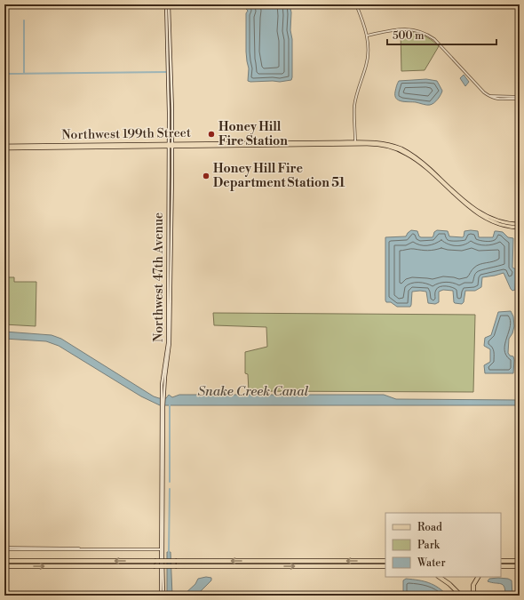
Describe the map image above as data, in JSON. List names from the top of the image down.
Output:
{
  "streets": {
    "main road": ["Northwest 199th Street", "Northwest 47th Avenue"]
  },
  "crossings": [
    ["Northwest 199th Street", "Northwest 47th Avenue"]
  ],
  "water": ["Snake Creek Canal"],
  "places": ["Honey Hill Fire Station", "Honey Hill Fire Department Station 51"],
  "legend": ["Road", "Park", "Water"],
  "scale_bar": "500 m"
}
